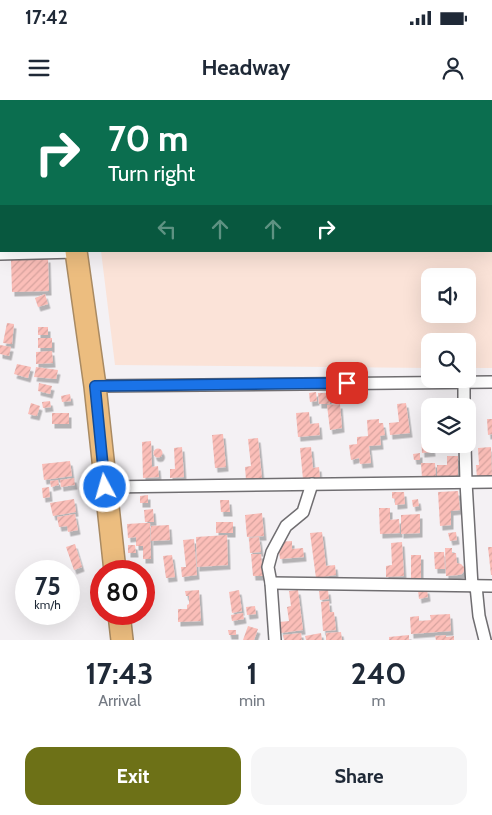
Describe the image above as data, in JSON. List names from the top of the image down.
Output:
{
  "page": {
    "status": "17:42",
    "header": "Headway",
    "turn": ["70 m", "Turn right"],
    "speed": "75 km/h",
    "limit": "80",
    "eta": [
      "17:43",
      "Arrival",
      "1",
      "min",
      "240",
      "m"
    ],
    "buttons": ["Exit", "Share"]
  }
}
